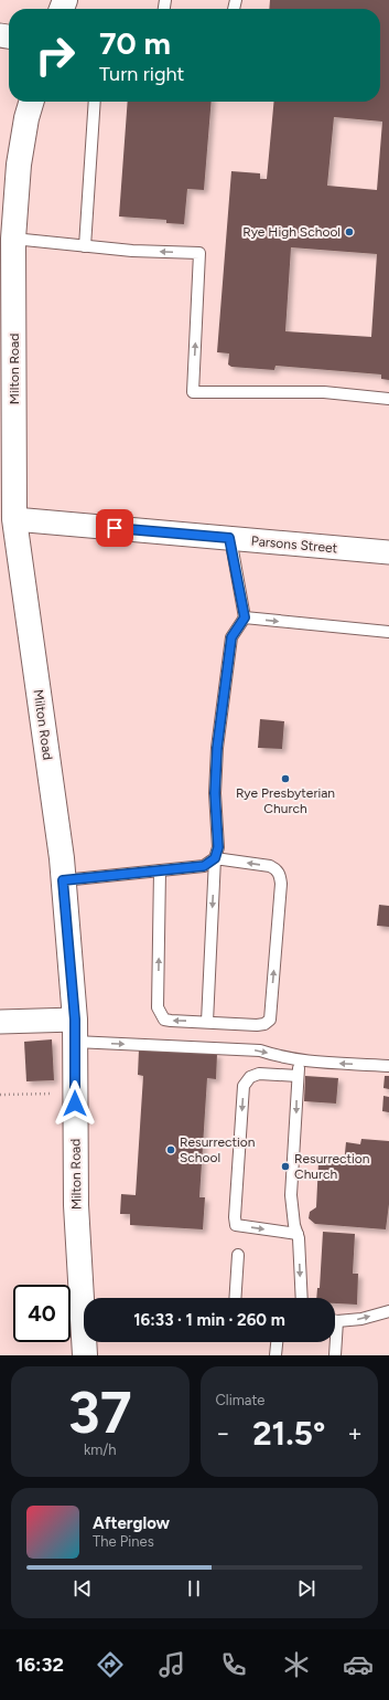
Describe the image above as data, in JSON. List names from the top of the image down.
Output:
{
  "streets": {
    "street": ["Milton Road", "Parsons Street"]
  },
  "crossings": [
    ["Milton Road", "Parsons Street"]
  ],
  "places": [
    "Rye High School",
    "Rye Presbyterian Church",
    "Resurrection School",
    "Resurrection Church"
  ],
  "page": {
    "turn": ["70 m", "Turn right"],
    "limit": "40",
    "trip": "16:33 · 1 min · 260 m",
    "tile": [
      ["37", "km/h"],
      "Climate"
    ],
    "heat": ["−", "21.5°", "+"],
    "song": ["Afterglow", "The Pines"],
    "tabs": "16:32"
  }
}
